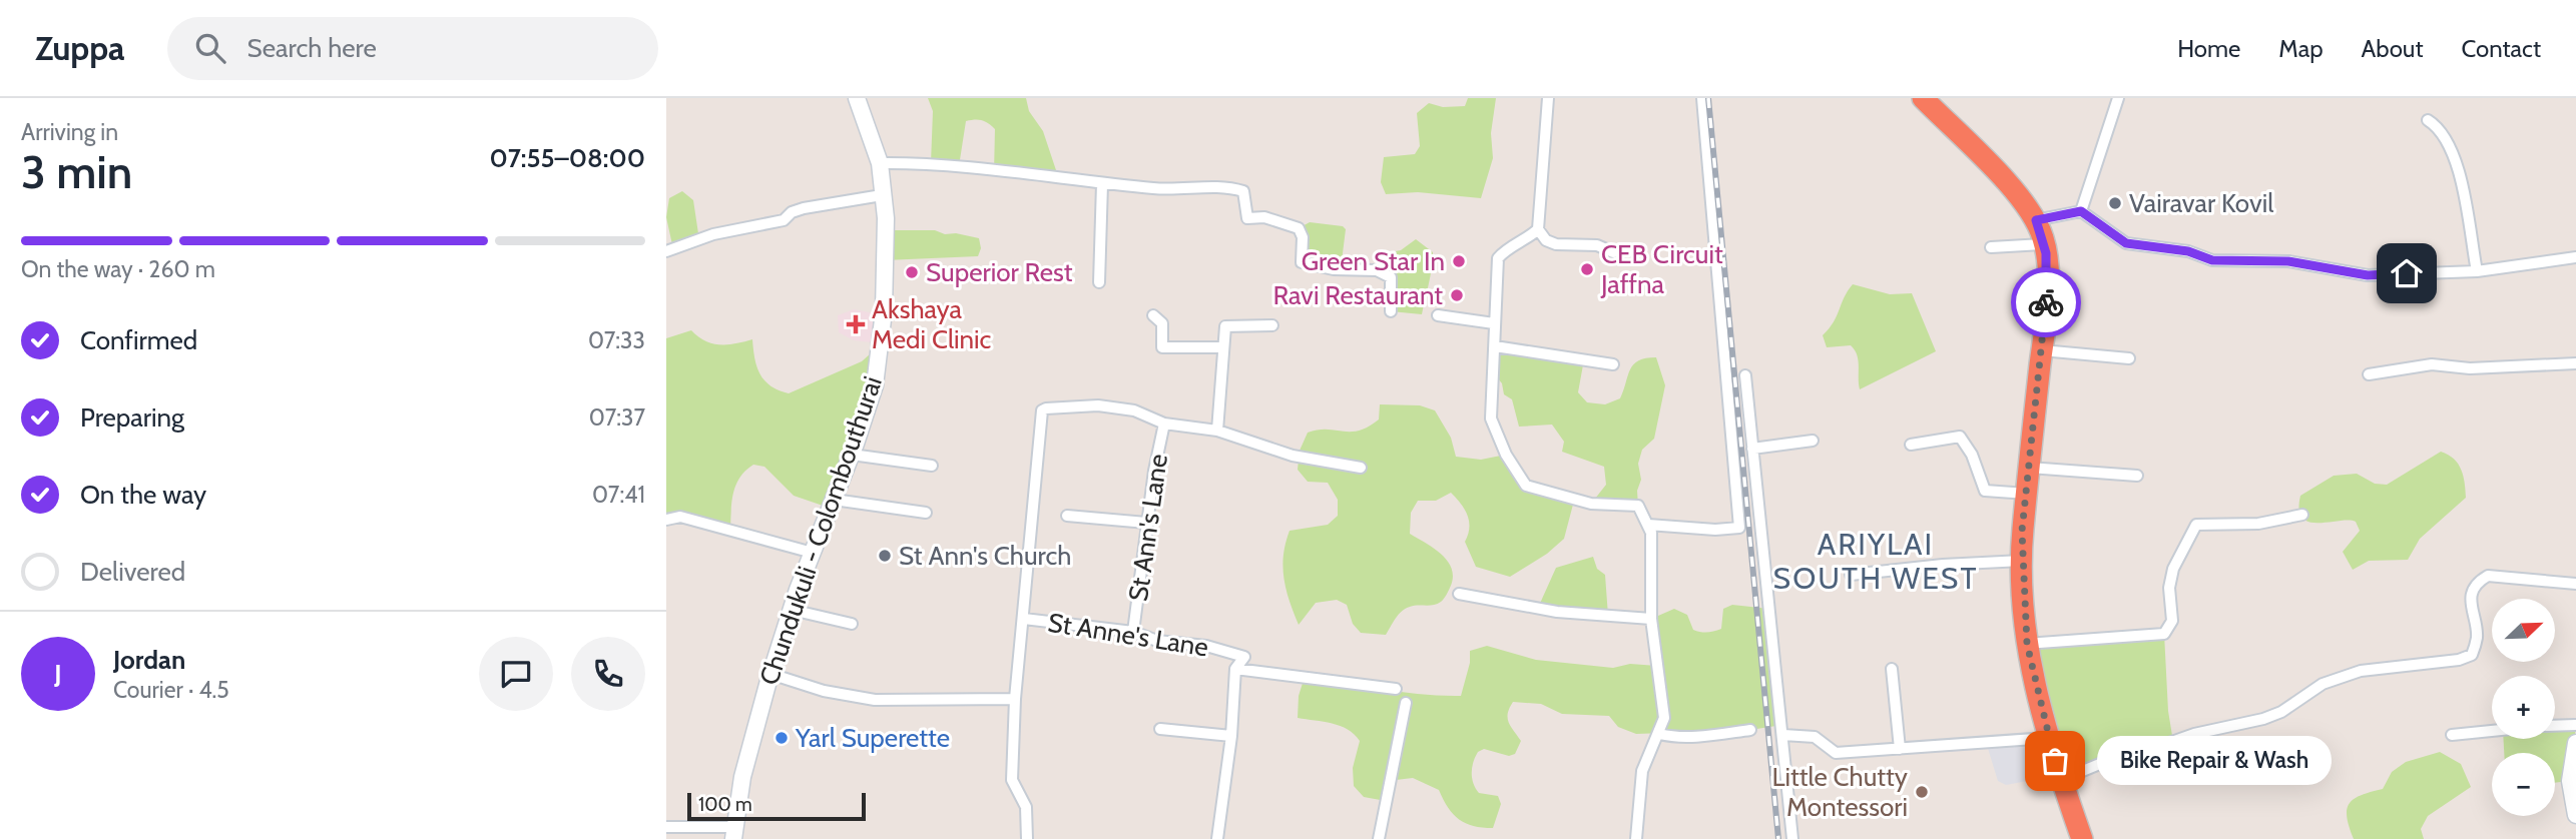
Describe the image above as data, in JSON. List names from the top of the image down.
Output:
{
  "streets": {
    "main road": ["Chundukuli - Colombouthurai"],
    "street": ["St Ann's Lane", "St Anne's Lane"]
  },
  "crossings": [
    ["St Ann's Lane", "St Anne's Lane"]
  ],
  "districts": ["ARIYLAI SOUTH WEST"],
  "places": {
    "other": [
      "Vairavar Kovil",
      "Green Star In",
      "CEB Circuit Jaffna",
      "Superior Rest",
      "Ravi Restaurant",
      "St Ann's Church",
      "Yarl Superette",
      "Bike Repair & Wash",
      "Little Chutty Montessori"
    ],
    "health": ["Akshaya Medi Clinic"]
  },
  "scale_bar": "100 m",
  "north": "top right",
  "page": {
    "header": "Zuppa",
    "search": "Search here",
    "nav": [
      "Home",
      "Map",
      "About",
      "Contact"
    ],
    "heading": ["3 min", "Arriving in", "07:55–08:00"],
    "panel": ["Jordan", "Courier · 4.5"],
    "bar": "On the way · 260 m",
    "list": [
      ["Confirmed", "07:33"],
      ["Preparing", "07:37"],
      ["On the way", "07:41"],
      "Delivered"
    ],
    "map_buttons": ["+", "−"],
    "round": "J",
    "bubble": "Bike Repair & Wash",
    "scale": "100 m"
  }
}
